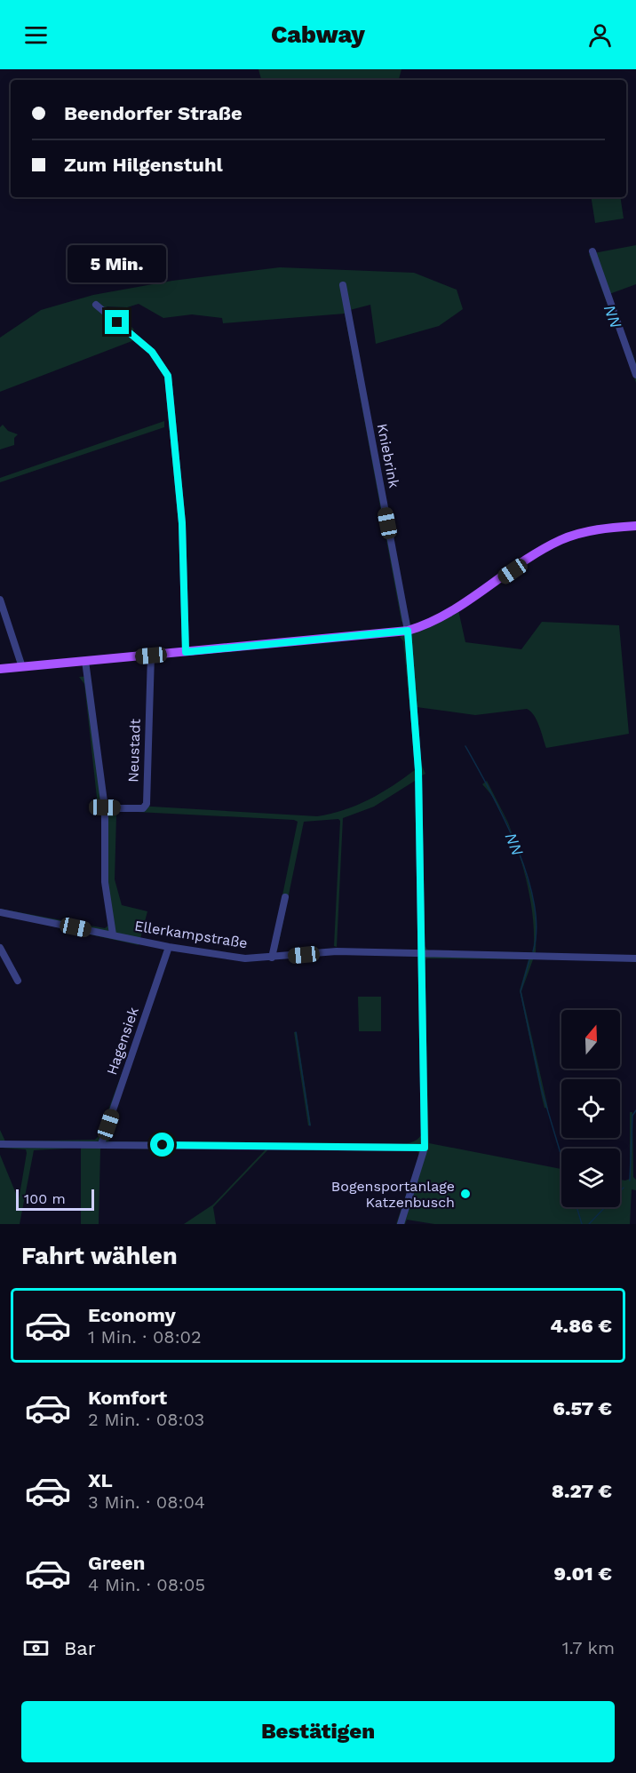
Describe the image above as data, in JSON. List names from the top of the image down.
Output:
{
  "streets": {
    "street": [
      "Kniebrink",
      "Neustadt",
      "Ellerkampstraße",
      "Hagensiek"
    ]
  },
  "crossings": [
    ["Kniebrink", "Ellerkampstraße"],
    ["Ellerkampstraße", "Hagensiek"]
  ],
  "water": ["NN"],
  "places": ["Bogensportanlage Katzenbusch"],
  "scale_bar": "100 m",
  "north": "top",
  "page": {
    "header": "Cabway",
    "banner": ["Beendorfer Straße", "Zum Hilgenstuhl"],
    "bubble": "5 Min.",
    "scale": "100 m",
    "heading": "Fahrt wählen",
    "list": [
      {
        "name": "Economy",
        "note": "1 Min. · 08:02",
        "value": "4.86 €"
      },
      {
        "name": "Komfort",
        "note": "2 Min. · 08:03",
        "value": "6.57 €"
      },
      {
        "name": "XL",
        "note": "3 Min. · 08:04",
        "value": "8.27 €"
      },
      {
        "name": "Green",
        "note": "4 Min. · 08:05",
        "value": "9.01 €"
      }
    ],
    "pay": ["Bar", "1.7 km"],
    "buttons": "Bestätigen"
  }
}
